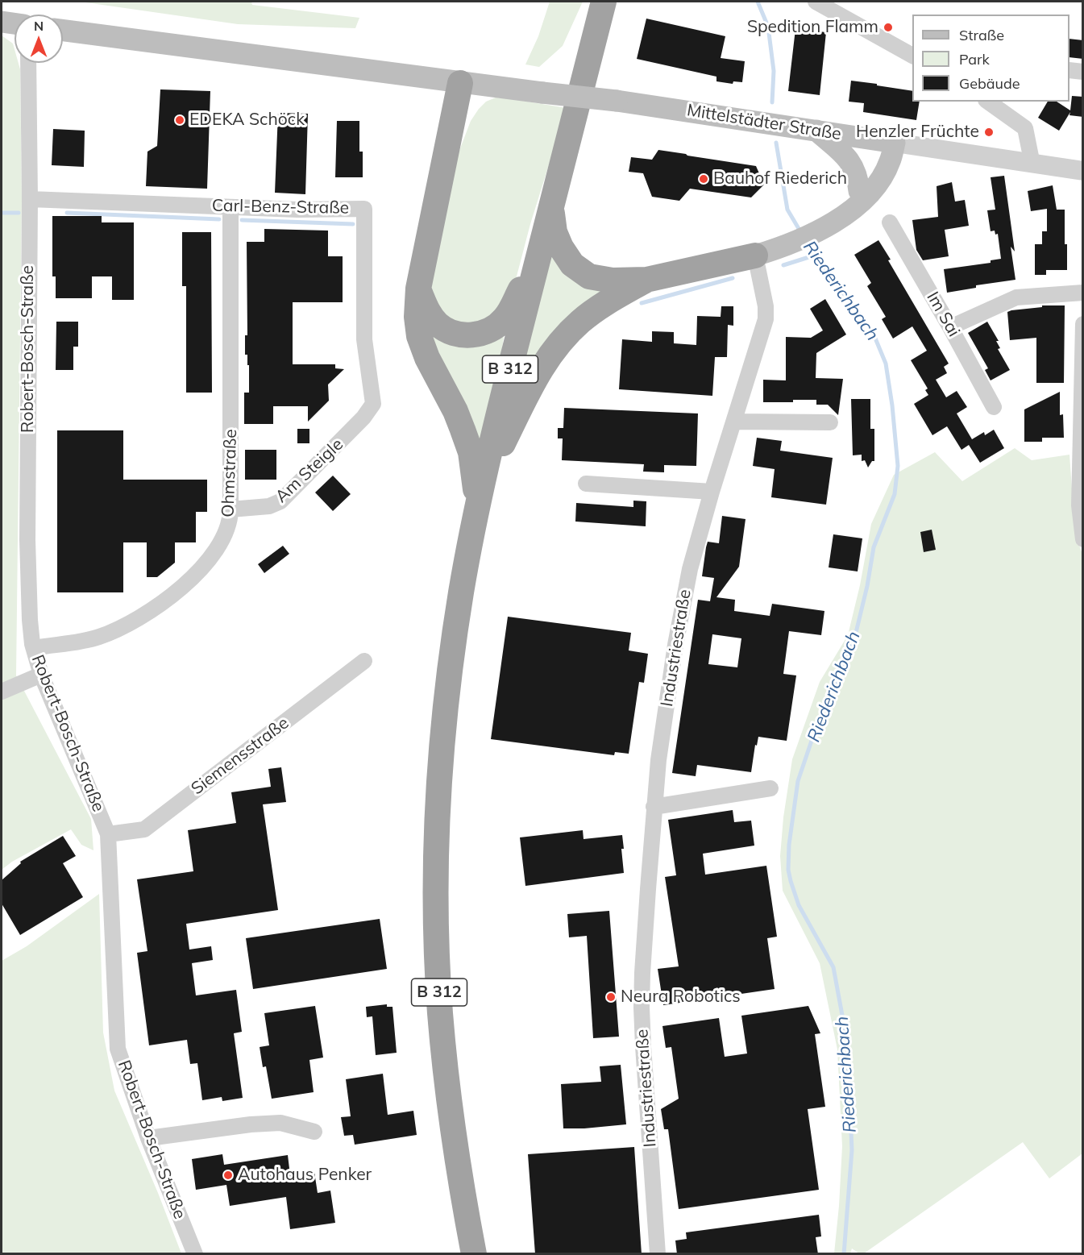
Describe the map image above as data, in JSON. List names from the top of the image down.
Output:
{
  "streets": {
    "highway": ["B 312"],
    "main road": ["Mittelstädter Straße"],
    "street": [
      "Carl-Benz-Straße",
      "Im Sai",
      "Robert-Bosch-Straße",
      "Am Steigle",
      "Ohmstraße",
      "Industriestraße",
      "Siemensstraße"
    ]
  },
  "crossings": [
    ["Carl-Benz-Straße", "Robert-Bosch-Straße"],
    ["Carl-Benz-Straße", "Am Steigle"],
    ["Carl-Benz-Straße", "Ohmstraße"],
    ["Robert-Bosch-Straße", "Ohmstraße"],
    ["Robert-Bosch-Straße", "Siemensstraße"],
    ["Am Steigle", "Ohmstraße"]
  ],
  "water": ["Riederichbach"],
  "places": [
    "Spedition Flamm",
    "EDEKA Schöck",
    "Henzler Früchte",
    "Bauhof Riederich",
    "Neura Robotics",
    "Autohaus Penker"
  ],
  "legend": ["Straße", "Park", "Gebäude"],
  "north": "top"
}
